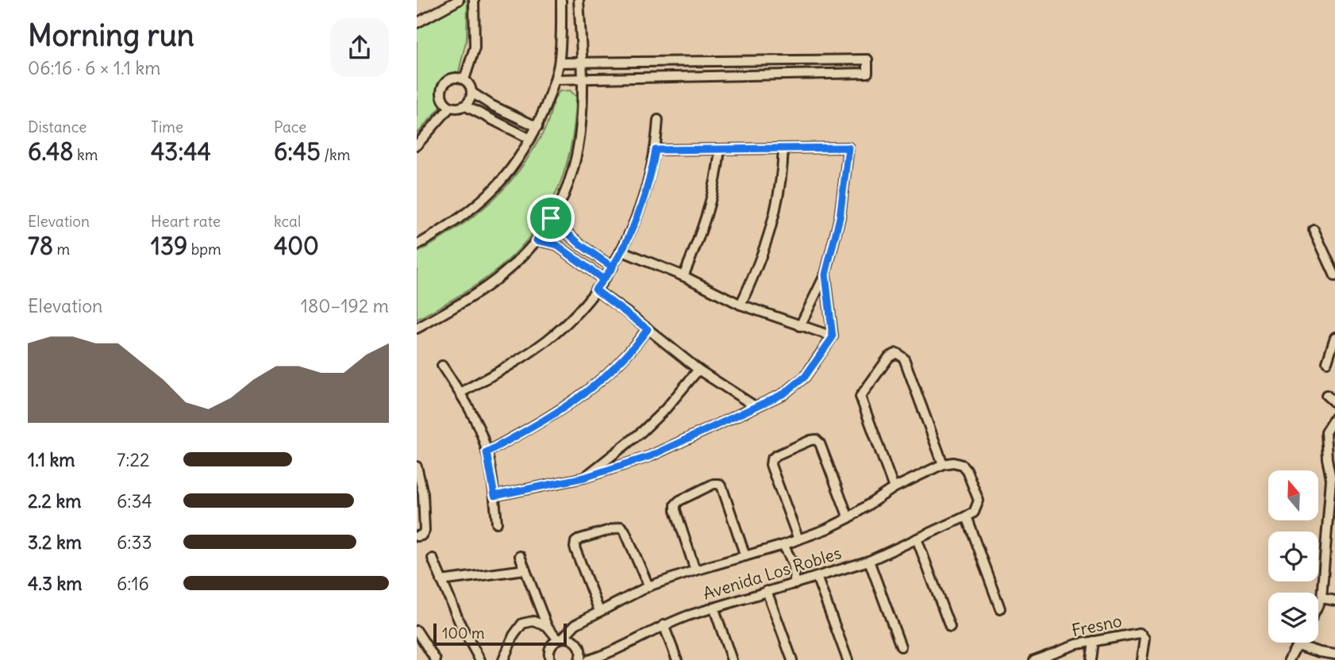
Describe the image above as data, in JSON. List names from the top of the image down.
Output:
{
  "streets": {
    "street": ["Avenida Los Robles", "Fresno"]
  },
  "scale_bar": "100 m",
  "north": "top",
  "page": {
    "heading": ["Morning run", "06:16 · 6 × 1.1 km"],
    "stats": [
      ["Distance", "6.48 km"],
      ["Time", "43:44"],
      ["Pace", "6:45 /km"],
      ["Elevation", "78 m"],
      ["Heart rate", "139 bpm"],
      ["kcal", "400"]
    ],
    "chart": ["Elevation", "180–192 m"],
    "list": [
      {
        "name": "1.1 km",
        "note": "7:22"
      },
      {
        "name": "2.2 km",
        "note": "6:34"
      },
      {
        "name": "3.2 km",
        "note": "6:33"
      },
      {
        "name": "4.3 km",
        "note": "6:16"
      }
    ],
    "scale": "100 m"
  }
}
